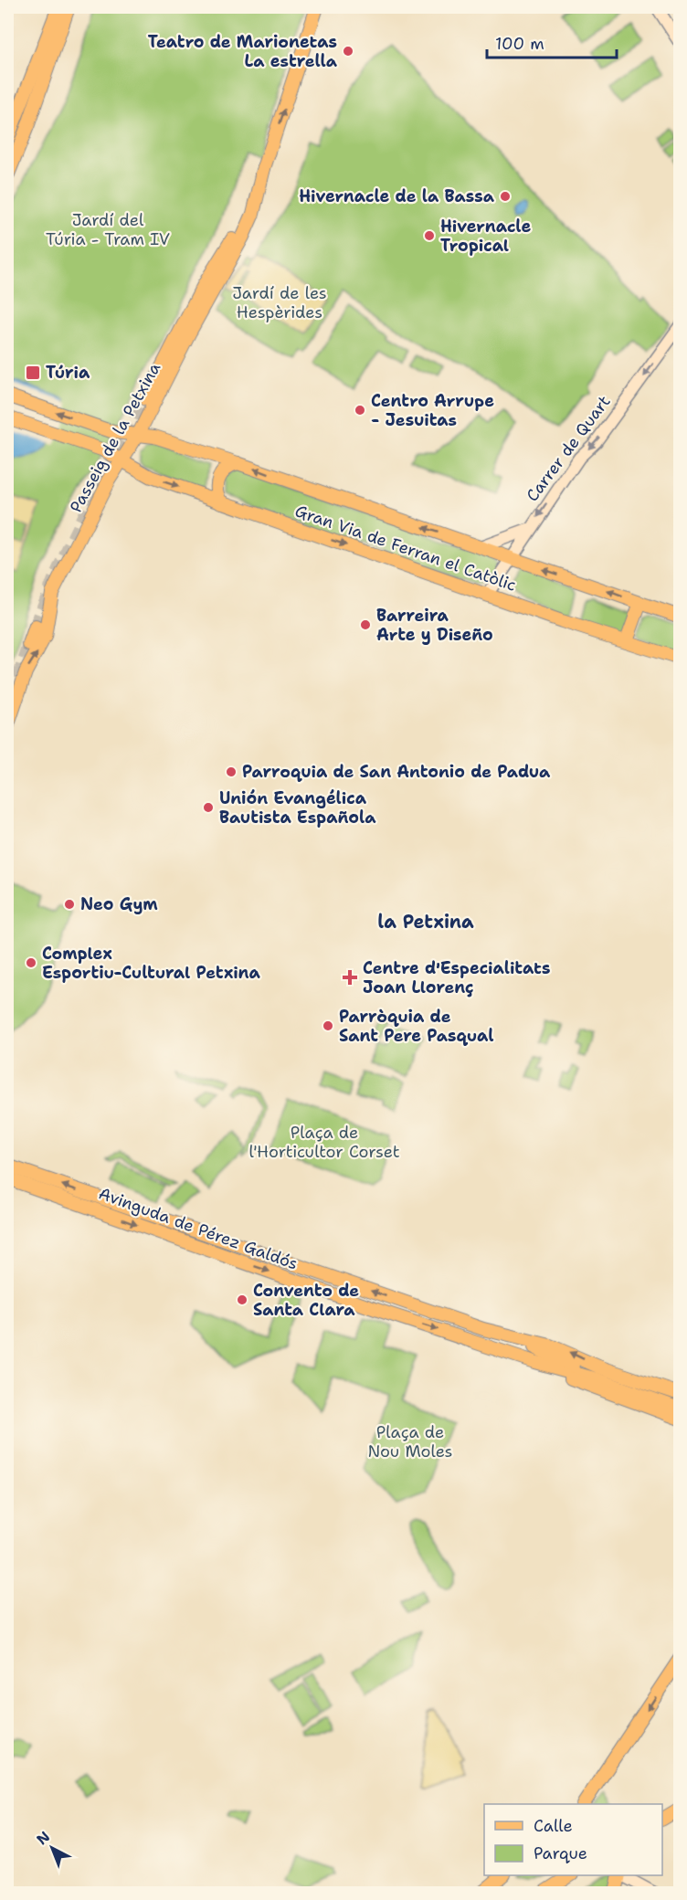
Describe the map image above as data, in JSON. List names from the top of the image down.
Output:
{
  "streets": {
    "main road": ["Passeig de la Petxina", "Gran Via de Ferran el Catòlic", "Avinguda de Pérez Galdós"],
    "street": ["Carrer de Quart"]
  },
  "crossings": [
    ["Passeig de la Petxina", "Gran Via de Ferran el Catòlic"],
    ["Carrer de Quart", "Gran Via de Ferran el Catòlic"]
  ],
  "one_way": ["Passeig de la Petxina", "Carrer de Quart"],
  "districts": ["la Petxina"],
  "parks": [
    "Jardí del Túria - Tram IV",
    "Jardí de les Hespèrides",
    "Plaça de l'Horticultor Corset",
    "Plaça de Nou Moles"
  ],
  "places": {
    "other": [
      "Teatro de Marionetas La estrella",
      "Hivernacle de la Bassa",
      "Hivernacle Tropical",
      "Centro Arrupe - Jesuitas",
      "Barreira Arte y Diseño",
      "Parroquia de San Antonio de Padua",
      "Unión Evangélica Bautista Española",
      "Neo Gym",
      "Complex Esportiu-Cultural Petxina",
      "Parròquia de Sant Pere Pasqual",
      "Convento de Santa Clara"
    ],
    "transit": ["Túria"],
    "health": ["Centre d'Especialitats Joan Llorenç"]
  },
  "legend": ["Calle", "Parque"],
  "scale_bar": "100 m",
  "north": "top left"
}
